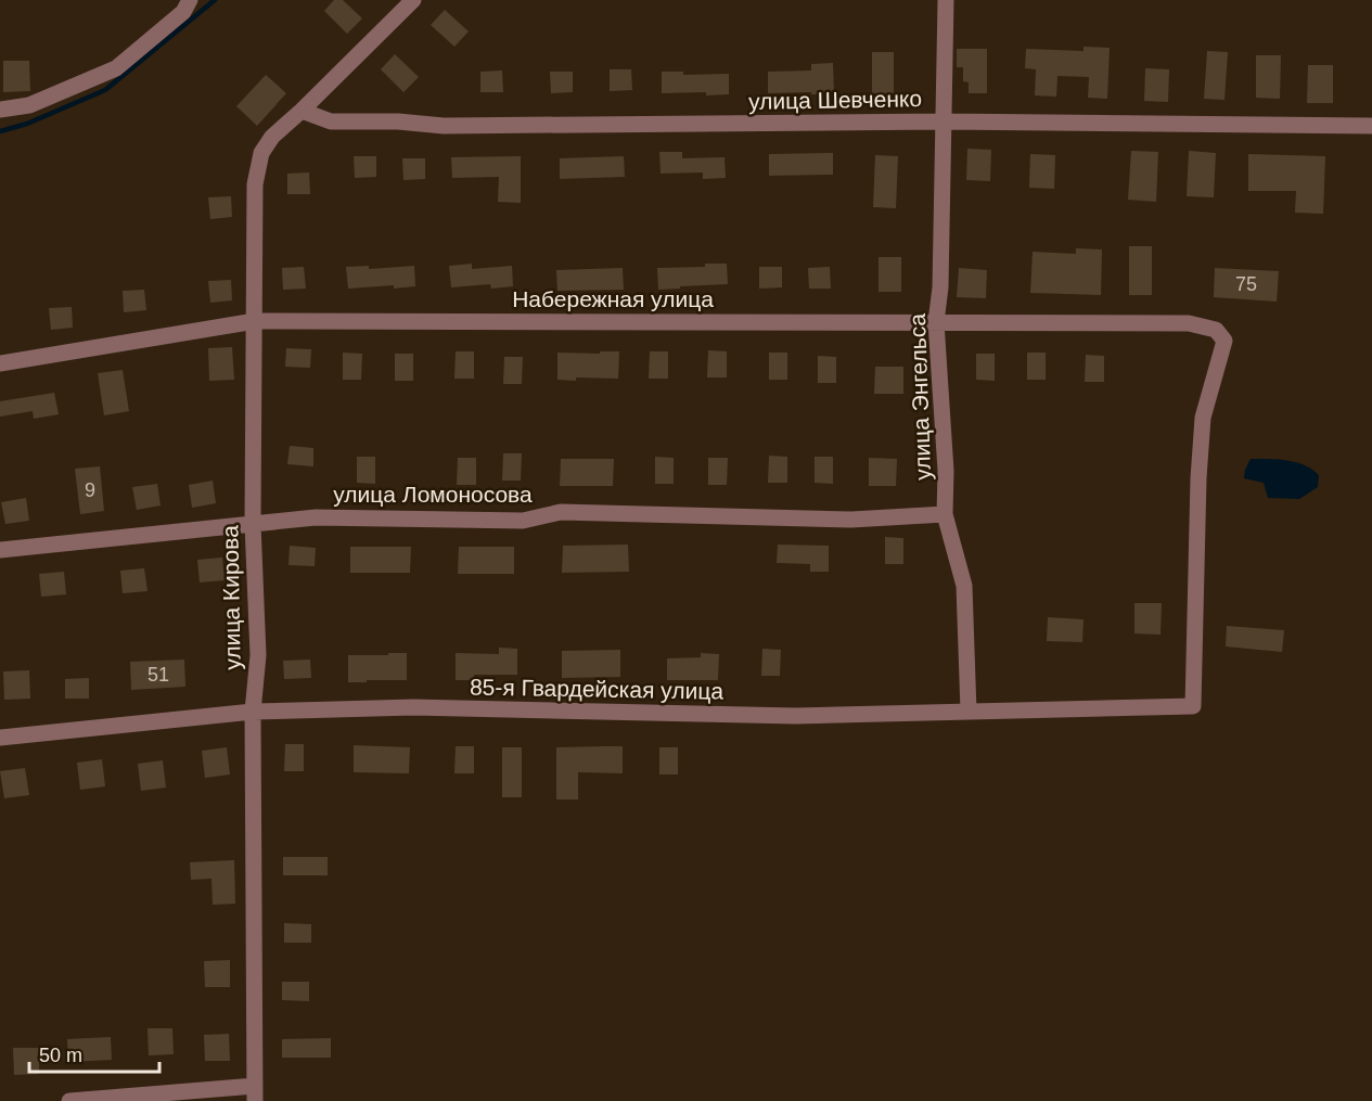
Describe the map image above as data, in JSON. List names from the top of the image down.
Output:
{
  "streets": {
    "street": [
      "улица Шевченко",
      "Набережная улица",
      "улица Энгельса",
      "улица Ломоносова",
      "улица Кирова",
      "85-я Гвардейская улица"
    ]
  },
  "crossings": [
    ["улица Шевченко", "улица Энгельса"],
    ["улица Шевченко", "улица Кирова"],
    ["Набережная улица", "улица Энгельса"],
    ["Набережная улица", "улица Кирова"],
    ["Набережная улица", "85-я Гвардейская улица"],
    ["улица Энгельса", "улица Ломоносова"],
    ["улица Энгельса", "85-я Гвардейская улица"],
    ["улица Ломоносова", "улица Кирова"],
    ["улица Кирова", "85-я Гвардейская улица"]
  ],
  "house_numbers": ["75", "9", "51"],
  "scale_bar": "50 m"
}
